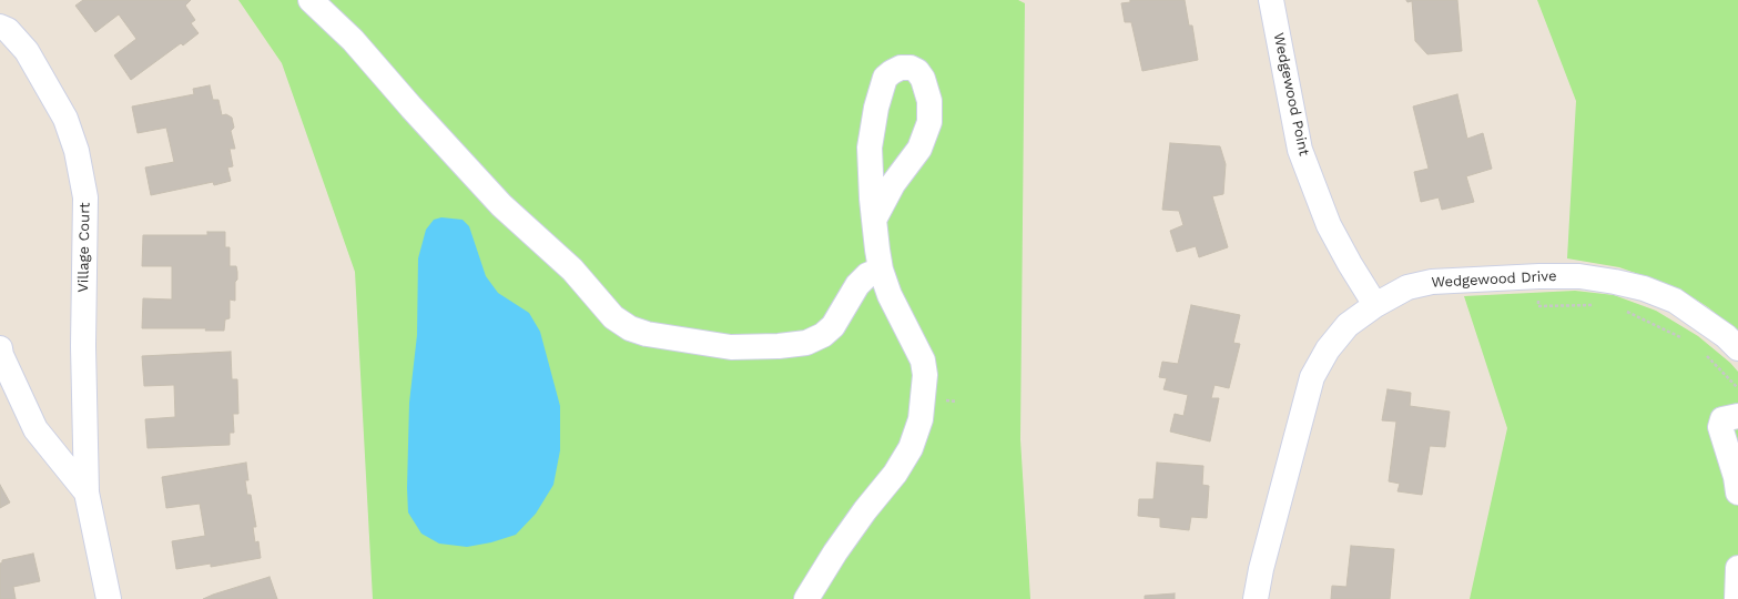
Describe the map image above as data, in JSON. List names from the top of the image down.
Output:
{
  "streets": {
    "street": ["Wedgewood Point", "Village Court", "Wedgewood Drive"]
  },
  "crossings": [
    ["Wedgewood Point", "Wedgewood Drive"]
  ]
}
